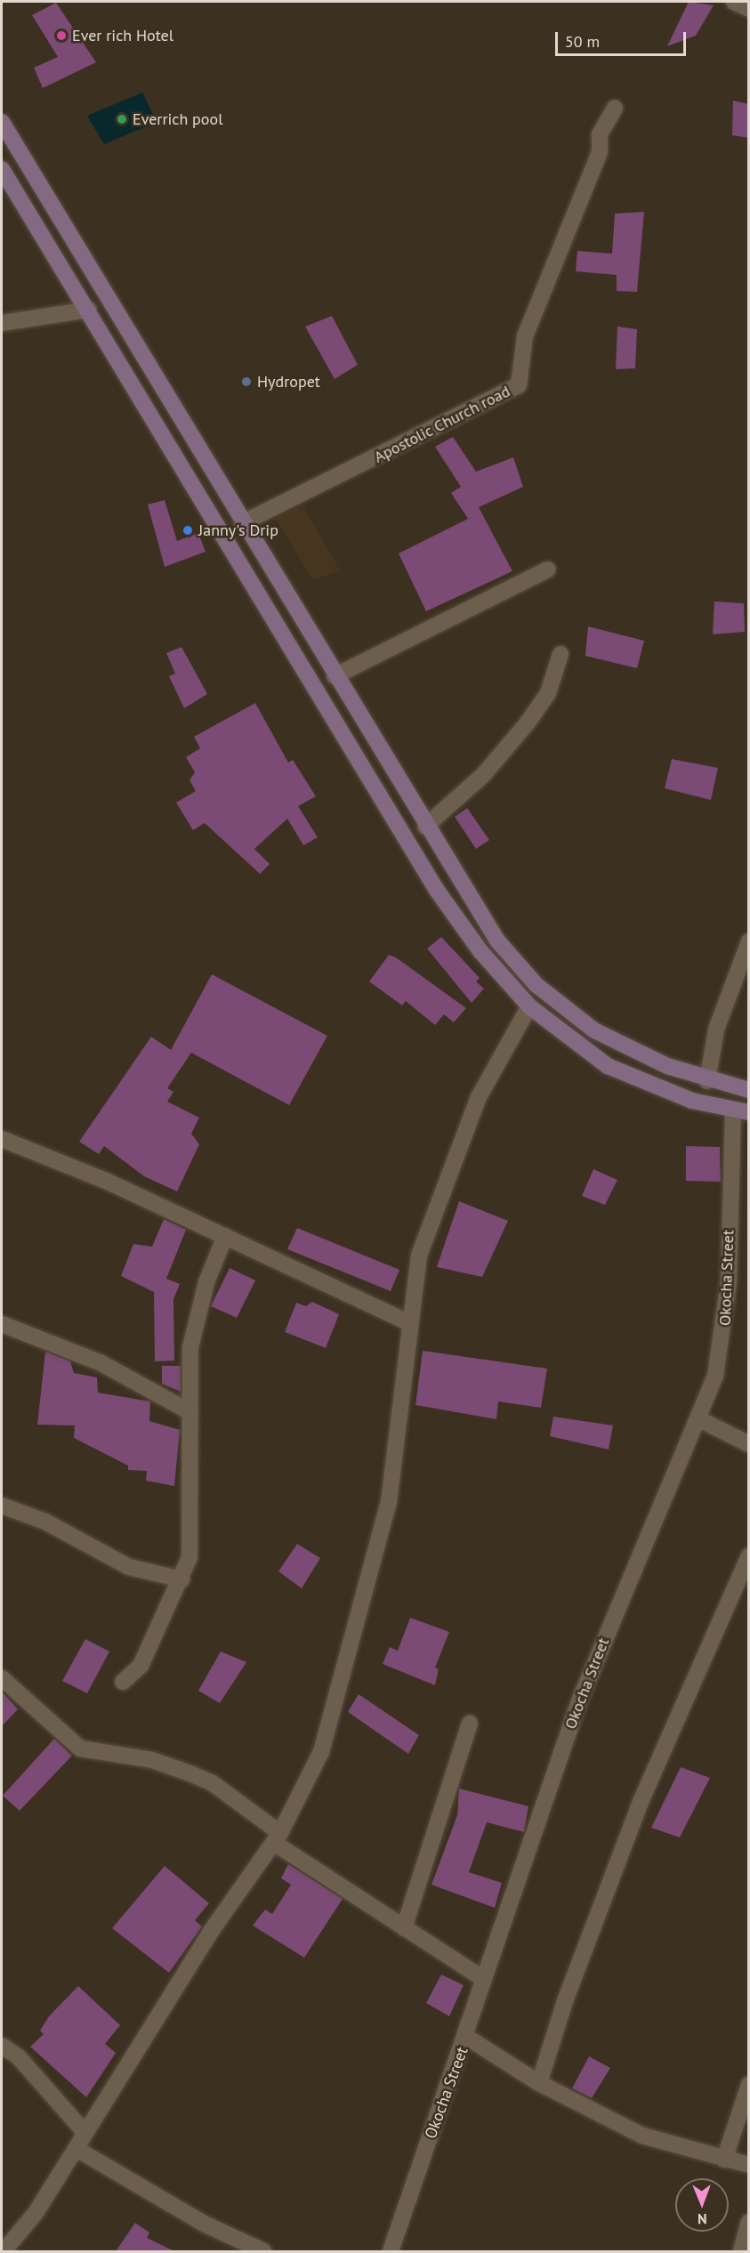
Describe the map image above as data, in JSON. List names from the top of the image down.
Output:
{
  "streets": {
    "street": ["Apostolic Church road", "Okocha Street"]
  },
  "places": [
    "Ever rich Hotel",
    "Everrich pool",
    "Hydropet",
    "Janny's Drip"
  ],
  "scale_bar": "50 m",
  "north": "bottom"
}
